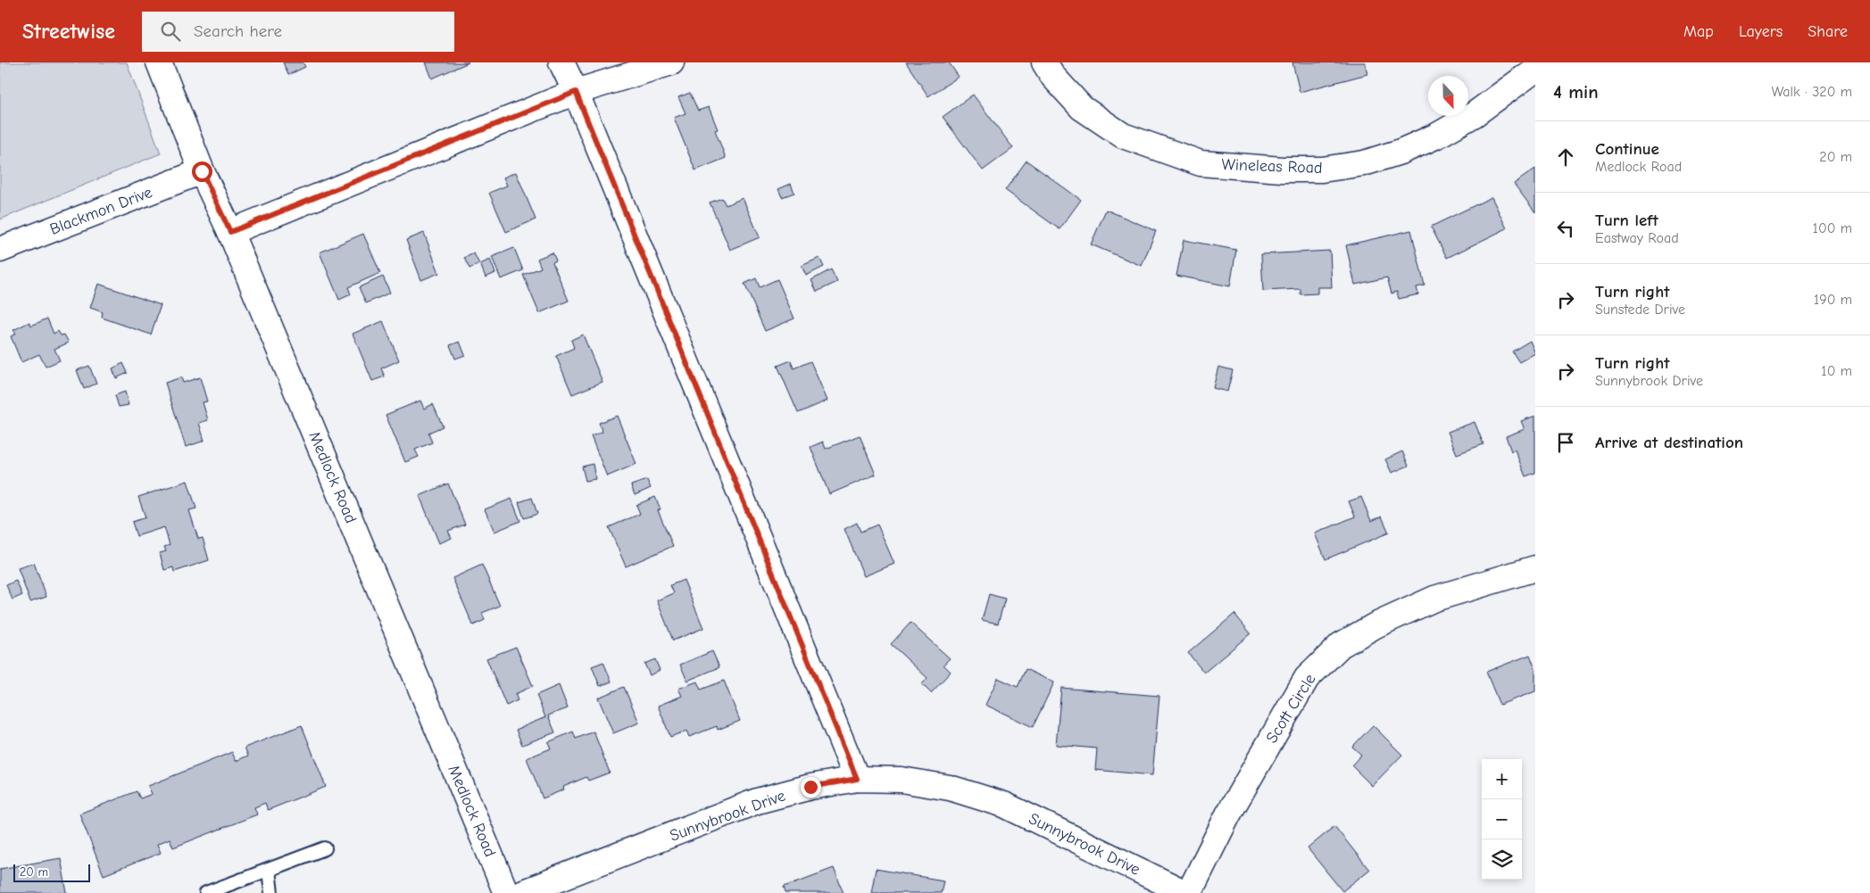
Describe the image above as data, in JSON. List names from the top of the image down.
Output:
{
  "streets": {
    "street": [
      "Wineleas Road",
      "Blackmon Drive",
      "Medlock Road",
      "Scott Circle",
      "Sunnybrook Drive"
    ]
  },
  "crossings": [
    ["Blackmon Drive", "Medlock Road"]
  ],
  "scale_bar": "20 m",
  "north": "bottom",
  "page": {
    "header": "Streetwise",
    "search": "Search here",
    "nav": ["Map", "Layers", "Share"],
    "heading": ["4 min", "Walk · 320 m"],
    "list": [
      ["Continue", "Medlock Road", "20 m"],
      ["Turn left", "Eastway Road", "100 m"],
      ["Turn right", "Sunstede Drive", "190 m"],
      ["Turn right", "Sunnybrook Drive", "10 m"],
      "Arrive at destination"
    ],
    "map_buttons": ["+", "−"],
    "scale": "20 m"
  }
}
